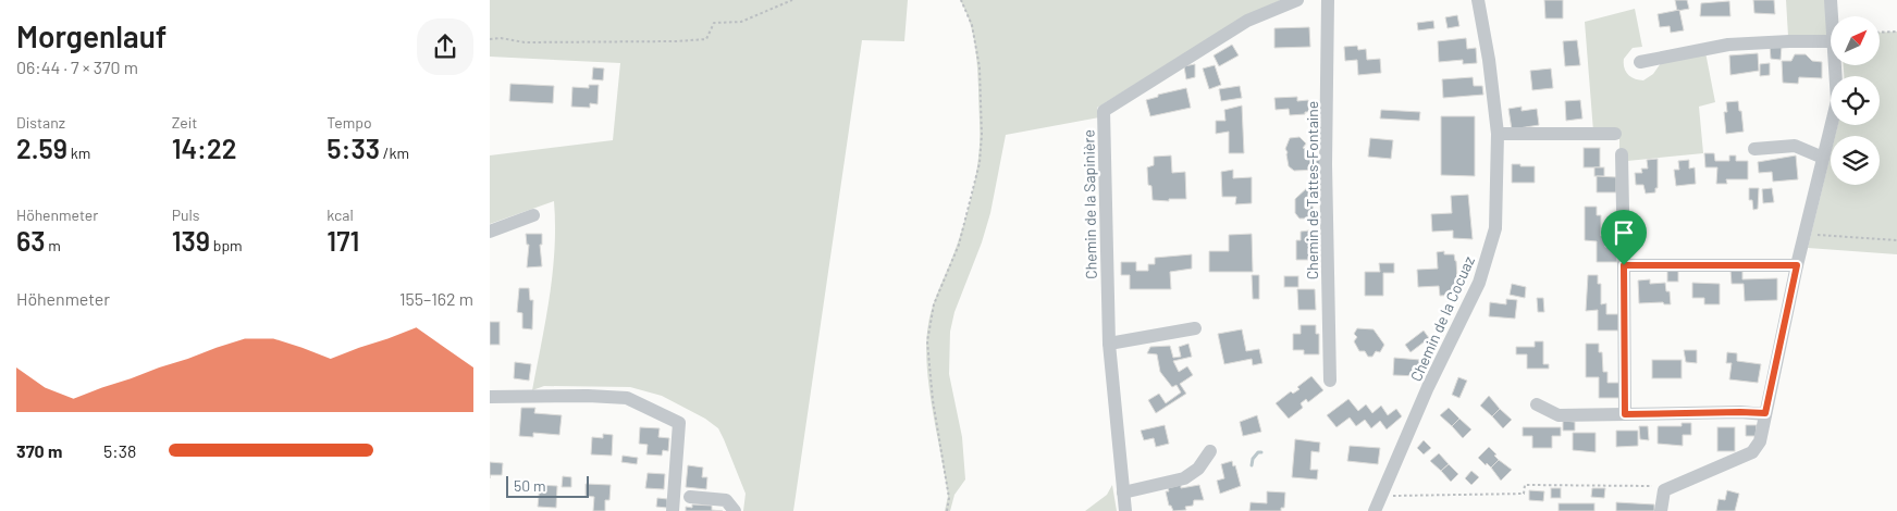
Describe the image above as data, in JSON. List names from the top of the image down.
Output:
{
  "streets": {
    "street": ["Chemin de Tattes-Fontaine", "Chemin de la Sapinière", "Chemin de la Cocuaz"]
  },
  "scale_bar": "50 m",
  "north": "top right",
  "page": {
    "heading": ["Morgenlauf", "06:44 · 7 × 370 m"],
    "stats": [
      ["Distanz", "2.59 km"],
      ["Zeit", "14:22"],
      ["Tempo", "5:33 /km"],
      ["Höhenmeter", "63 m"],
      ["Puls", "139 bpm"],
      ["kcal", "171"]
    ],
    "chart": ["Höhenmeter", "155–162 m"],
    "list": [
      {
        "name": "370 m",
        "note": "5:38"
      }
    ],
    "scale": "50 m"
  }
}
